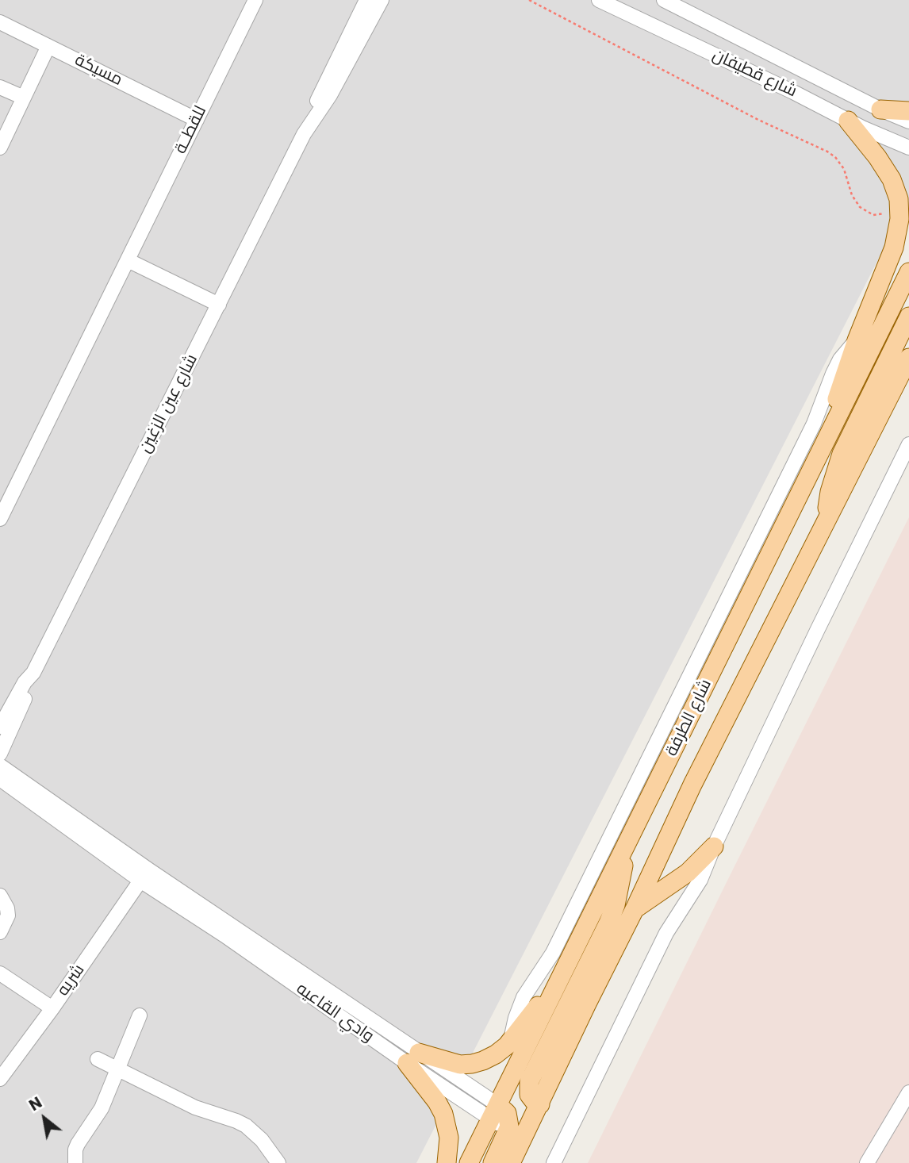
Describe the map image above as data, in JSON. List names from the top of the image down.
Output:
{
  "streets": {
    "main road": ["شارع الطرفة"],
    "street": [
      "مسيكة",
      "شارع قطيفان",
      "للقطــة",
      "شارع عين الزغين",
      "شريه",
      "وادي القاعيه"
    ]
  },
  "crossings": [
    ["مسيكة", "للقطــة"],
    ["شارع الطرفة", "وادي القاعيه"],
    ["شريه", "وادي القاعيه"]
  ],
  "north": "top left"
}
